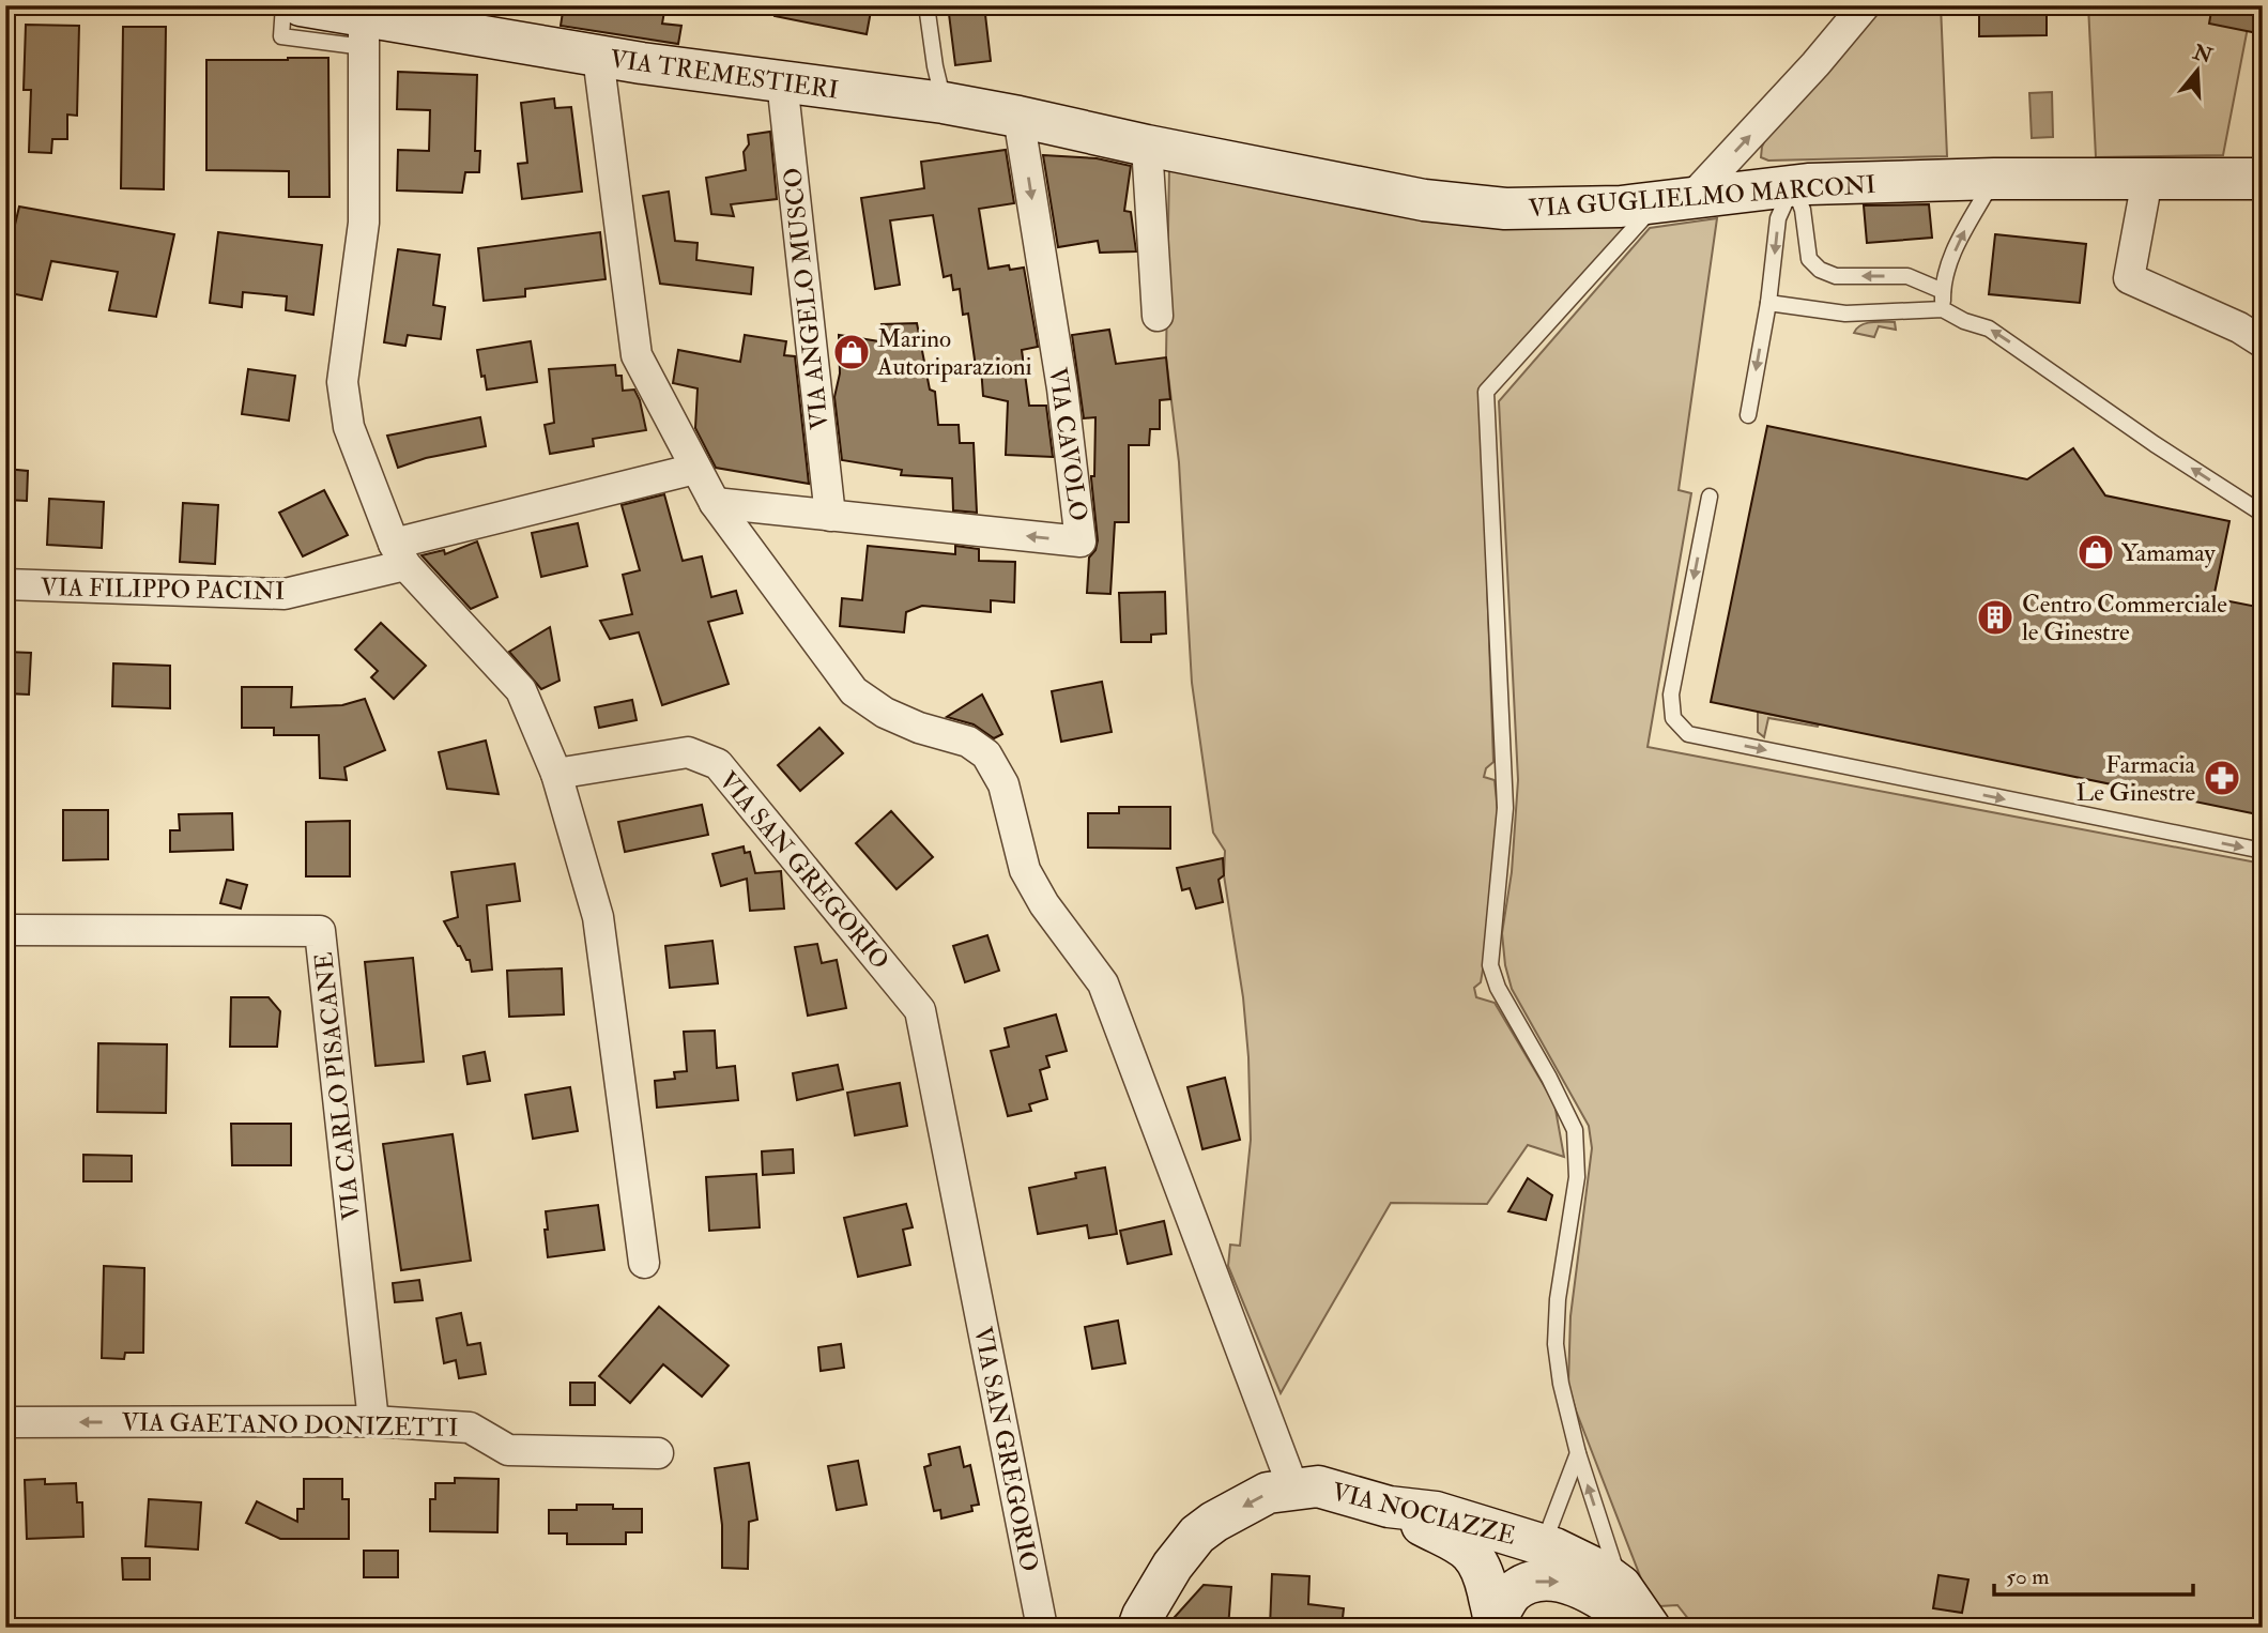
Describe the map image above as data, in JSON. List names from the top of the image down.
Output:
{
  "streets": {
    "main road": ["VIA TREMESTIERI", "VIA GUGLIELMO MARCONI", "VIA NOCIAZZE"],
    "street": [
      "VIA ANGELO MUSCO",
      "VIA CAVOLO",
      "VIA FILIPPO PACINI",
      "VIA SAN GREGORIO",
      "VIA CARLO PISACANE",
      "VIA GAETANO DONIZETTI"
    ]
  },
  "crossings": [
    ["VIA TREMESTIERI", "VIA GUGLIELMO MARCONI"],
    ["VIA TREMESTIERI", "VIA ANGELO MUSCO"],
    ["VIA TREMESTIERI", "VIA CAVOLO"],
    ["VIA ANGELO MUSCO", "VIA CAVOLO"],
    ["VIA CARLO PISACANE", "VIA GAETANO DONIZETTI"]
  ],
  "one_way": ["VIA GAETANO DONIZETTI"],
  "places": {
    "shop": ["Marino Autoriparazioni", "Yamamay"],
    "building": ["Centro Commerciale le Ginestre"],
    "pharmacy": ["Farmacia Le Ginestre"]
  },
  "scale_bar": "50 m",
  "north": "top"
}
